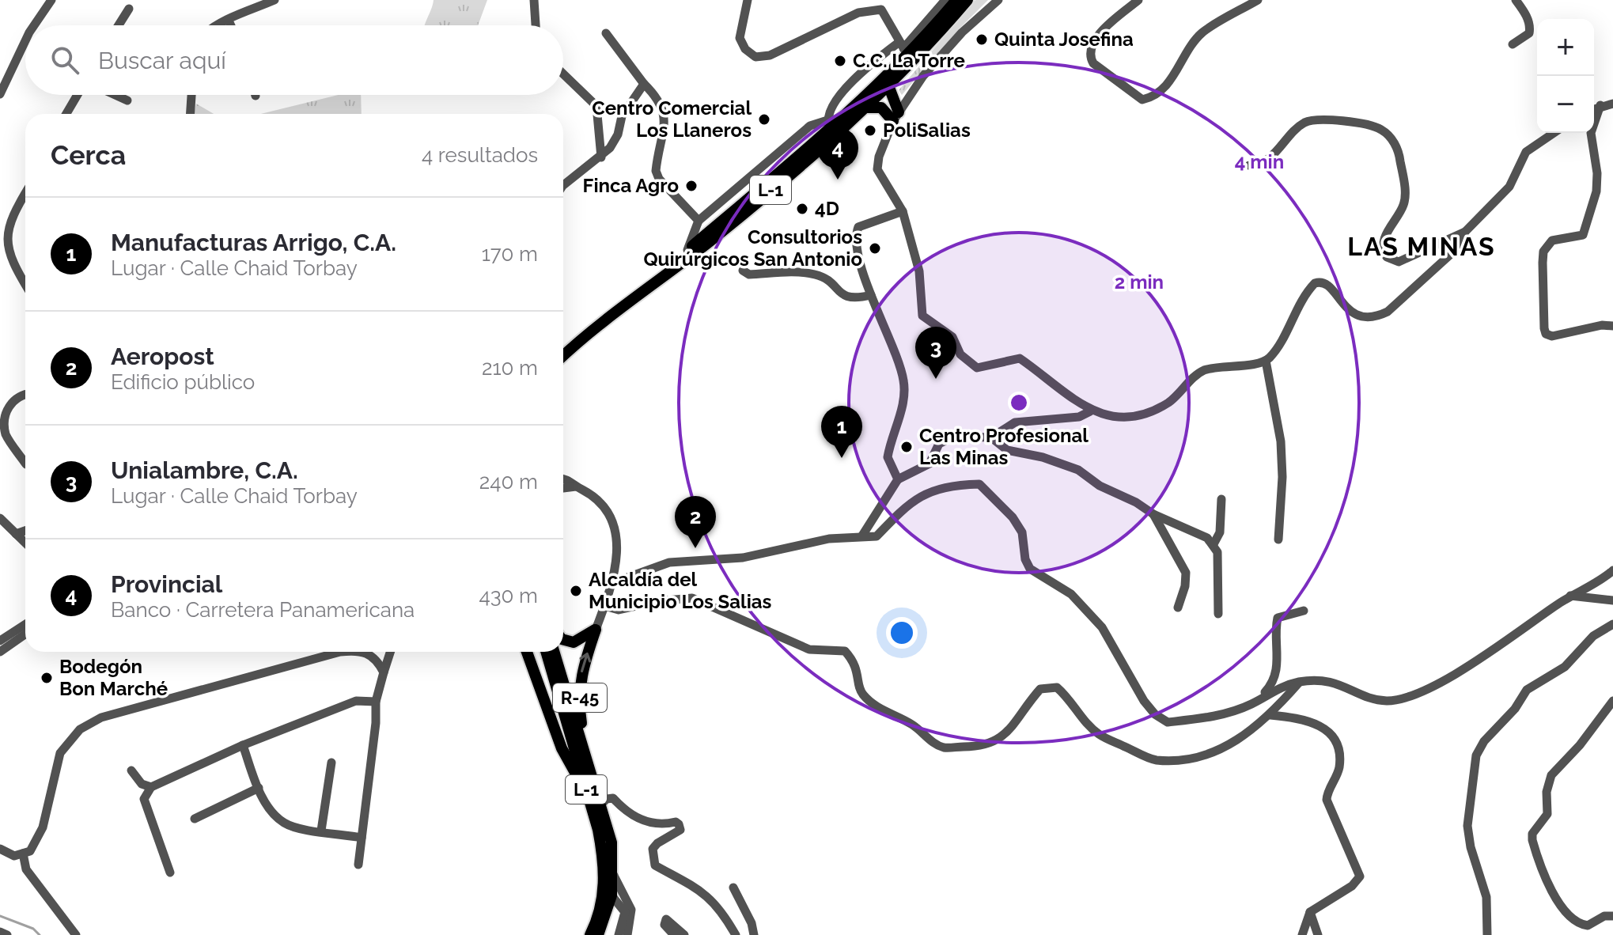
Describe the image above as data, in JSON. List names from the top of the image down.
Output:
{
  "streets": {
    "main road": ["L-1", "R-45"]
  },
  "crossings": [
    ["L-1", "R-45"]
  ],
  "districts": ["LAS MINAS"],
  "places": [
    "Quinta Josefina",
    "C.C. La Torre",
    "Centro Comercial Los Llaneros",
    "PoliSalias",
    "Finca Agro",
    "4D",
    "Consultorios Quirúrgicos San Antonio",
    "Centro Profesional Las Minas",
    "Alcaldía del Municipio Los Salias",
    "Bodegón Bon Marché"
  ],
  "page": {
    "map_buttons": ["+", "−"],
    "search": "Buscar aquí",
    "heading": ["Cerca", "4 resultados"],
    "pins": [
      "4",
      "3",
      "1",
      "2"
    ],
    "list": [
      {
        "mark": "1",
        "name": "Manufacturas Arrigo, C.A.",
        "note": "Lugar · Calle Chaid Torbay",
        "value": "170 m"
      },
      {
        "mark": "2",
        "name": "Aeropost",
        "note": "Edificio público",
        "value": "210 m"
      },
      {
        "mark": "3",
        "name": "Unialambre, C.A.",
        "note": "Lugar · Calle Chaid Torbay",
        "value": "240 m"
      },
      {
        "mark": "4",
        "name": "Provincial",
        "note": "Banco · Carretera Panamericana",
        "value": "430 m"
      }
    ]
  },
  "rings": ["4 min", "2 min"]
}
